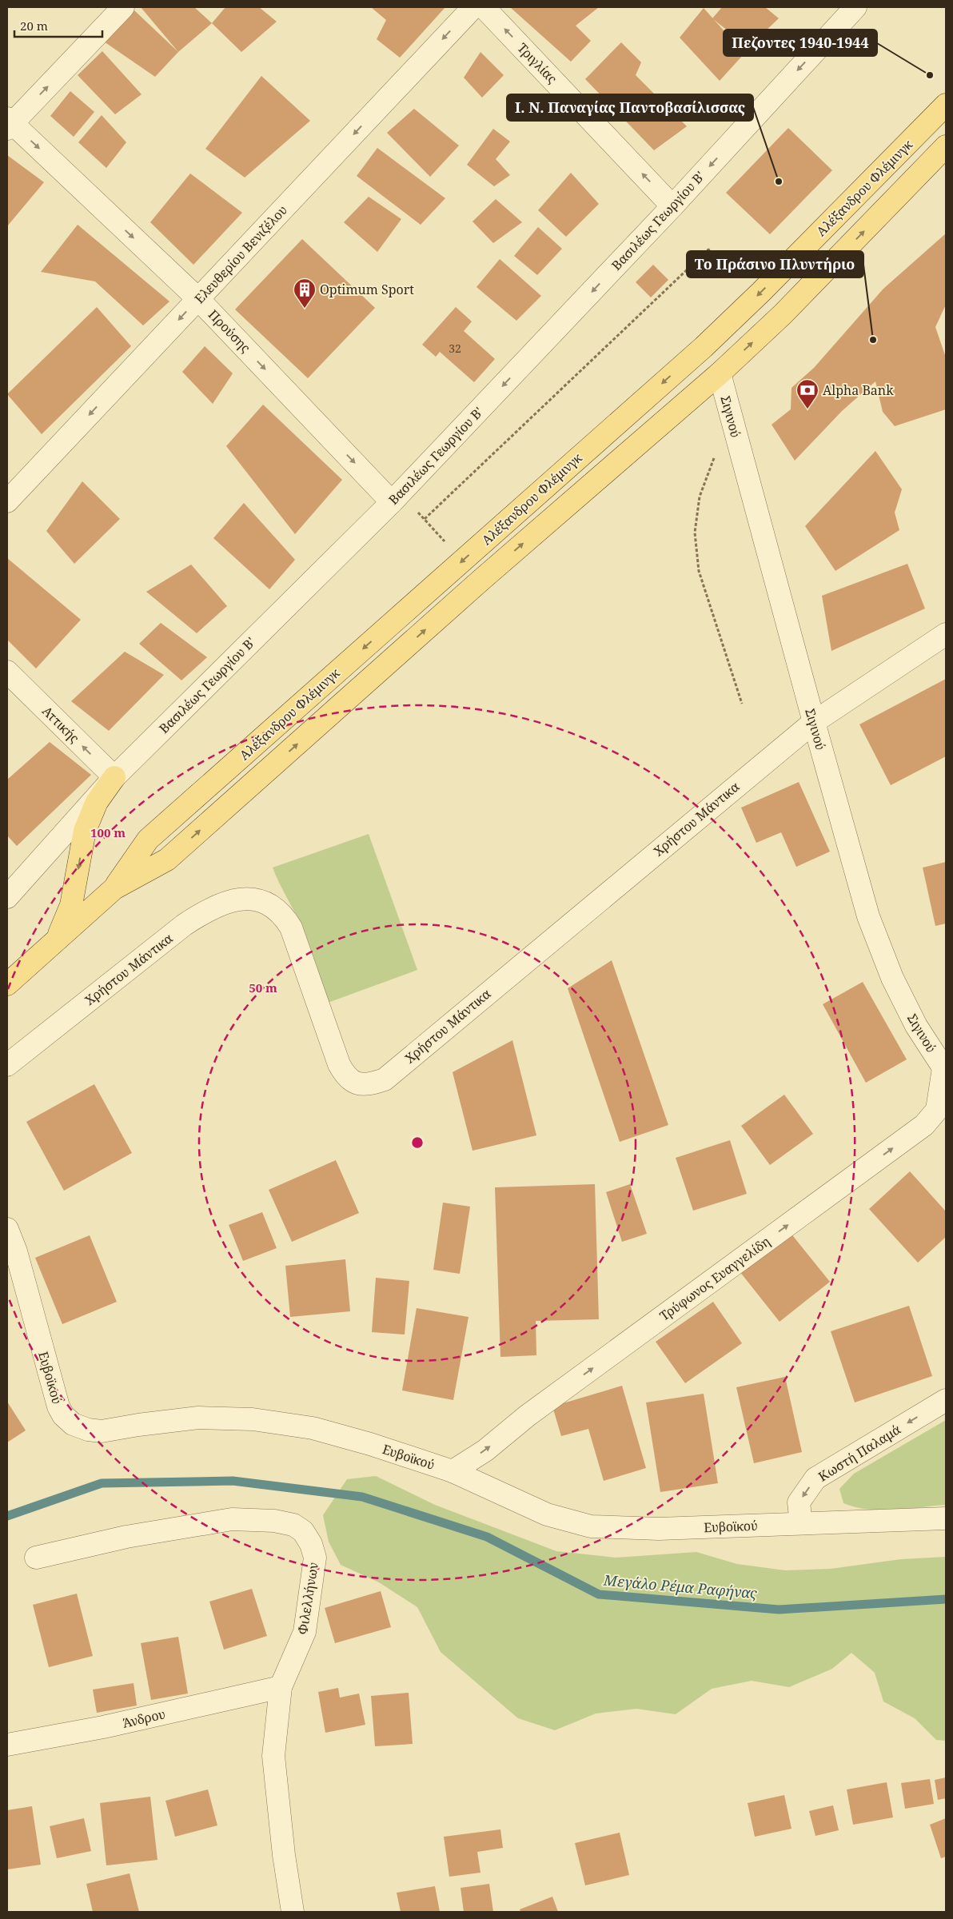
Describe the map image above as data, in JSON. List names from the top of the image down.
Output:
{
  "streets": {
    "main road": ["Αλέξανδρου Φλέμινγκ"],
    "street": [
      "Τριγλίας",
      "Βασιλέως Γεωργίου Β'",
      "Ελευθερίου Βενιζέλου",
      "Προύσης",
      "Σιγινού",
      "Αττικής",
      "Χρήστου Μάντικα",
      "Τρύφωνος Ευαγγελίδη",
      "Ευβοϊκού",
      "Κωστή Παλαμά",
      "Φιλελλήνων",
      "Άνδρου"
    ]
  },
  "crossings": [
    ["Τριγλίας", "Βασιλέως Γεωργίου Β'"],
    ["Αλέξανδρου Φλέμινγκ", "Σιγινού"],
    ["Βασιλέως Γεωργίου Β'", "Προύσης"],
    ["Βασιλέως Γεωργίου Β'", "Αττικής"],
    ["Ελευθερίου Βενιζέλου", "Προύσης"],
    ["Σιγινού", "Χρήστου Μάντικα"],
    ["Σιγινού", "Τρύφωνος Ευαγγελίδη"],
    ["Τρύφωνος Ευαγγελίδη", "Ευβοϊκού"],
    ["Ευβοϊκού", "Κωστή Παλαμά"],
    ["Φιλελλήνων", "Άνδρου"]
  ],
  "one_way": [
    "Τριγλίας",
    "Βασιλέως Γεωργίου Β'",
    "Ελευθερίου Βενιζέλου",
    "Προύσης",
    "Αττικής",
    "Τρύφωνος Ευαγγελίδη",
    "Κωστή Παλαμά"
  ],
  "water": ["Μεγάλο Ρέμα Ραφήνας"],
  "places": {
    "other": ["Πεζοντες 1940-1944", "Ι. Ν. Παναγίας Παντοβασίλισσας", "Το Πράσινο Πλυντήριο"],
    "building": ["Optimum Sport"],
    "bank": ["Alpha Bank"]
  },
  "house_numbers": ["32"],
  "scale_bar": "20 m",
  "rings": ["100 m", "50 m"]
}
